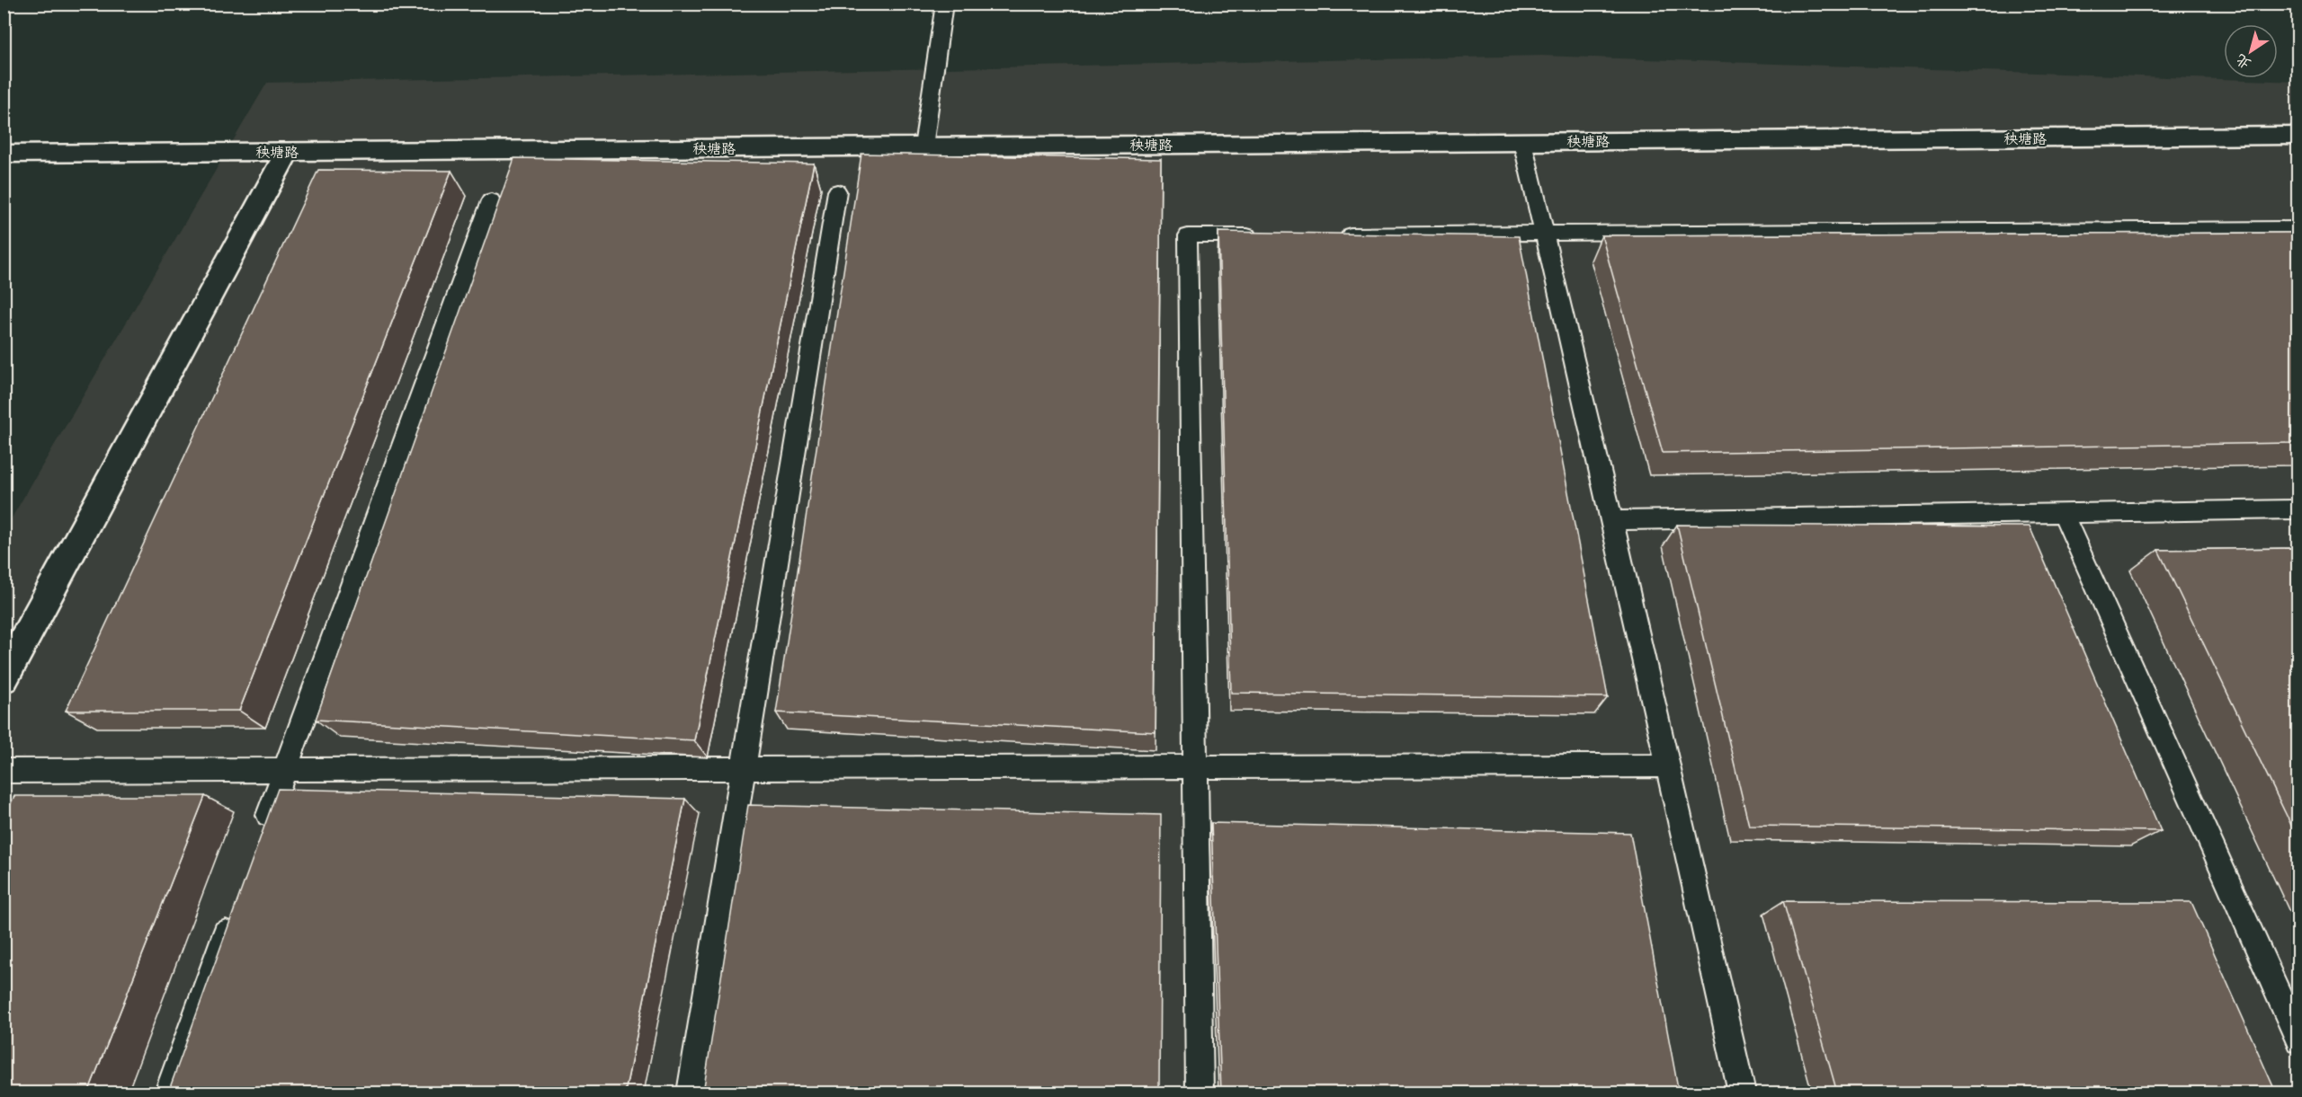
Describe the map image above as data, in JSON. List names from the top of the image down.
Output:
{
  "streets": {
    "main road": ["秧塘路"]
  },
  "north": "bottom left"
}
